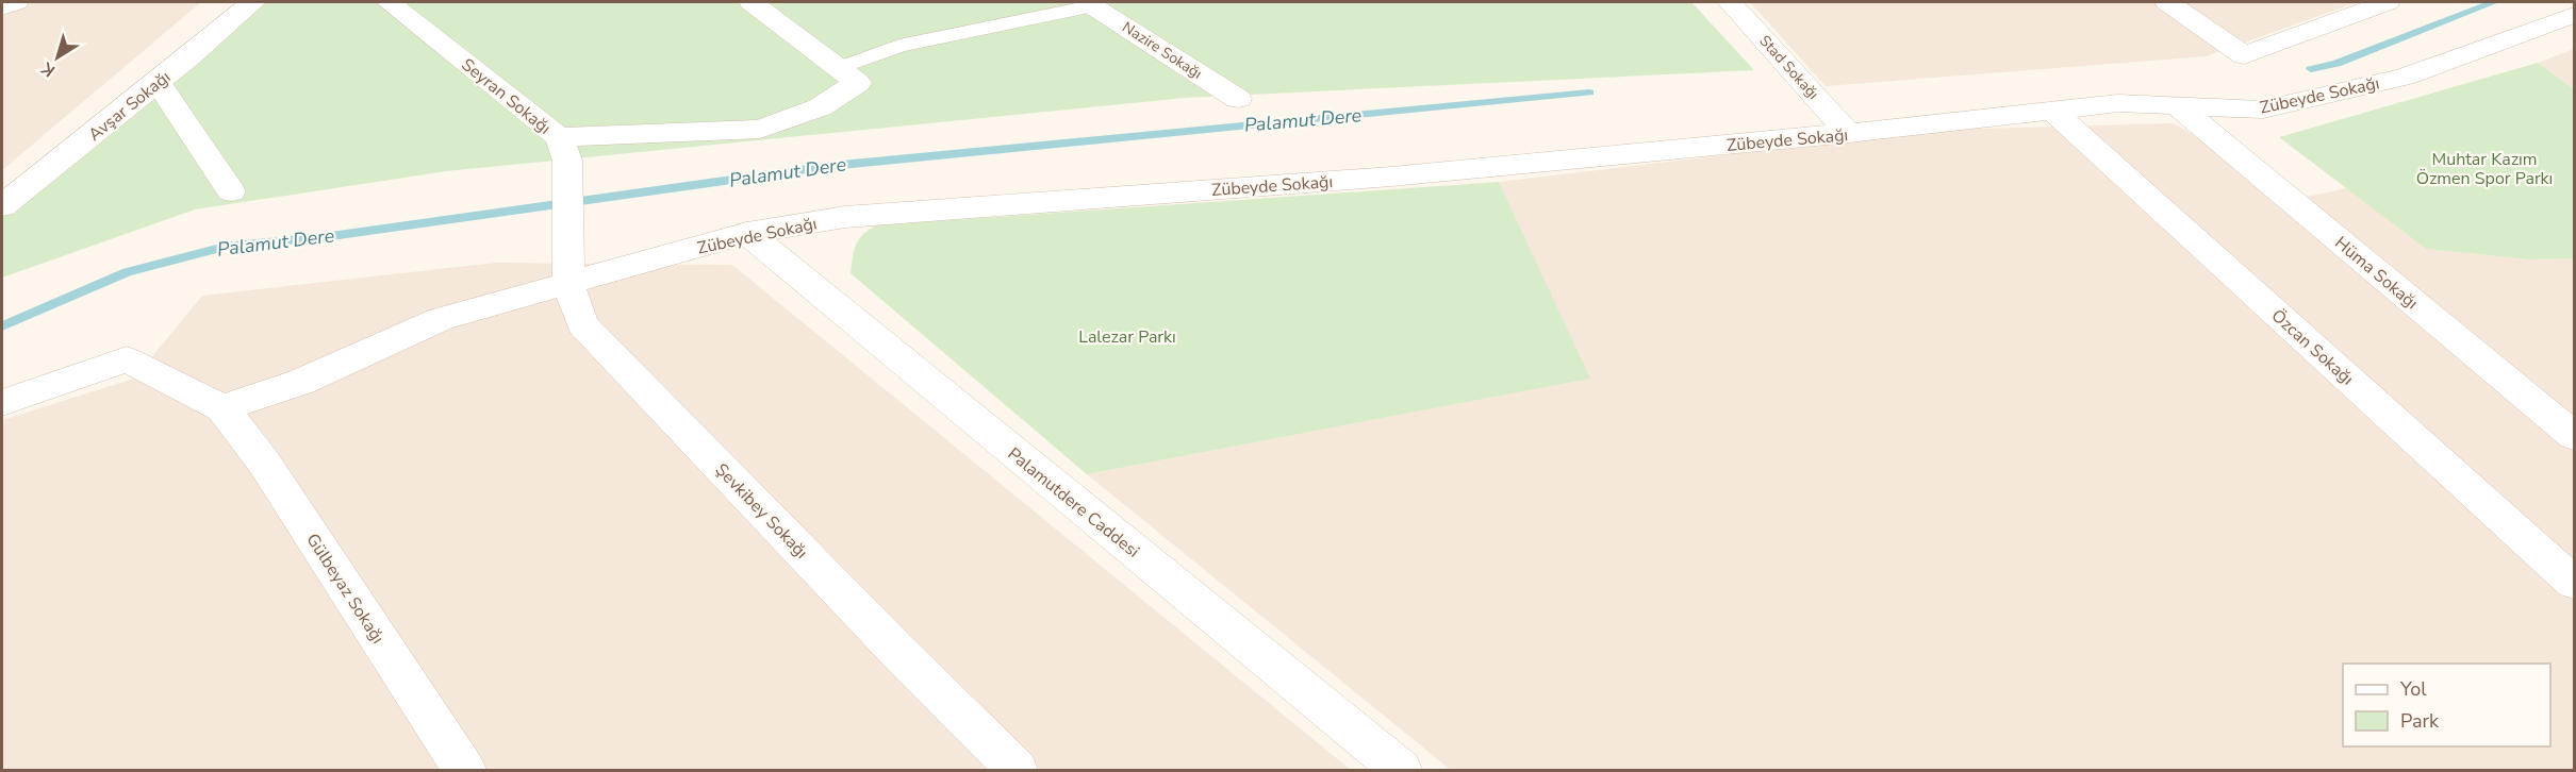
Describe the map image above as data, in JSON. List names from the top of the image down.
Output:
{
  "streets": {
    "street": [
      "Nazire Sokağı",
      "Stad Sokağı",
      "Zübeyde Sokağı",
      "Seyran Sokağı",
      "Avşar Sokağı",
      "Hüma Sokağı",
      "Özcan Sokağı",
      "Palamutdere Caddesi",
      "Şevkibey Sokağı",
      "Gülbeyaz Sokağı"
    ]
  },
  "crossings": [
    ["Stad Sokağı", "Zübeyde Sokağı"],
    ["Zübeyde Sokağı", "Hüma Sokağı"],
    ["Zübeyde Sokağı", "Özcan Sokağı"],
    ["Zübeyde Sokağı", "Palamutdere Caddesi"],
    ["Zübeyde Sokağı", "Şevkibey Sokağı"],
    ["Zübeyde Sokağı", "Gülbeyaz Sokağı"],
    ["Seyran Sokağı", "Şevkibey Sokağı"]
  ],
  "water": ["Palamut Dere"],
  "parks": ["Muhtar Kazım Özmen Spor Parkı", "Lalezar Parkı"],
  "legend": ["Yol", "Park"],
  "north": "bottom left"
}
